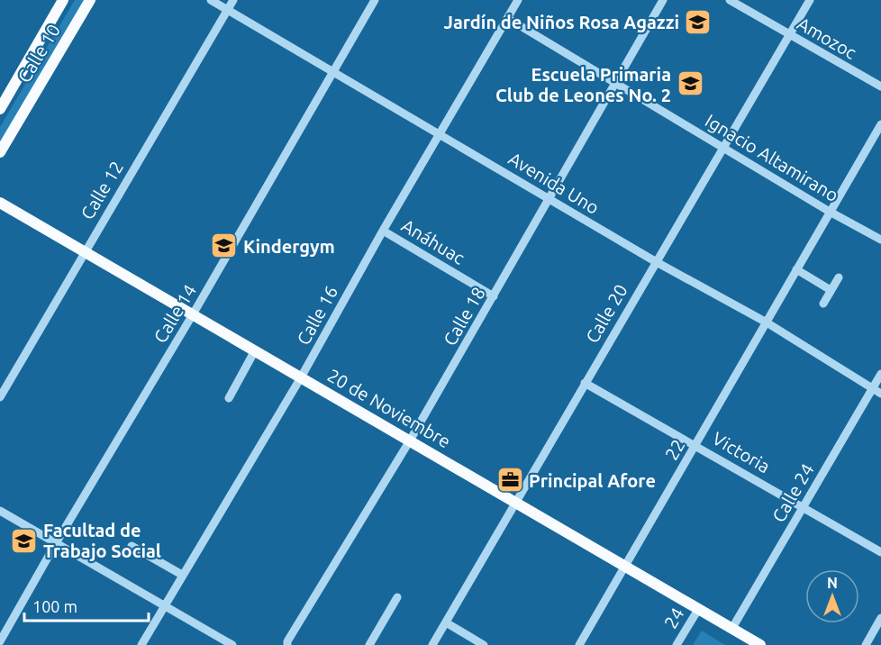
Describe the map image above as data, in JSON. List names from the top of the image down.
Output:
{
  "streets": {
    "main road": ["Calle 10", "20 de Noviembre"],
    "street": [
      "Amozoc",
      "Ignacio Altamirano",
      "Avenida Uno",
      "Calle 12",
      "Anáhuac",
      "Calle 14",
      "Calle 20",
      "Calle 16",
      "Calle 18",
      "22",
      "Victoria",
      "Calle 24",
      "24"
    ]
  },
  "crossings": [
    ["Amozoc", "Calle 20"],
    ["Ignacio Altamirano", "Calle 20"],
    ["Ignacio Altamirano", "Calle 16"],
    ["Ignacio Altamirano", "Calle 18"],
    ["Ignacio Altamirano", "22"],
    ["Avenida Uno", "Calle 12"],
    ["Avenida Uno", "Calle 14"],
    ["Avenida Uno", "Calle 20"],
    ["Avenida Uno", "Calle 16"],
    ["Avenida Uno", "Calle 18"],
    ["Avenida Uno", "22"],
    ["Avenida Uno", "Calle 24"],
    ["Calle 12", "20 de Noviembre"],
    ["Anáhuac", "Calle 16"],
    ["Anáhuac", "Calle 18"],
    ["Calle 14", "20 de Noviembre"],
    ["Calle 20", "20 de Noviembre"],
    ["Calle 20", "Victoria"],
    ["Calle 16", "20 de Noviembre"],
    ["Calle 18", "20 de Noviembre"],
    ["20 de Noviembre", "22"],
    ["20 de Noviembre", "Calle 24"],
    ["20 de Noviembre", "24"],
    ["22", "Victoria"],
    ["Victoria", "Calle 24"]
  ],
  "places": {
    "school or university": [
      "Jardín de Niños Rosa Agazzi",
      "Escuela Primaria Club de Leones No. 2",
      "Kindergym",
      "Facultad de Trabajo Social"
    ],
    "office": ["Principal Afore"]
  },
  "scale_bar": "100 m",
  "north": "top"
}
